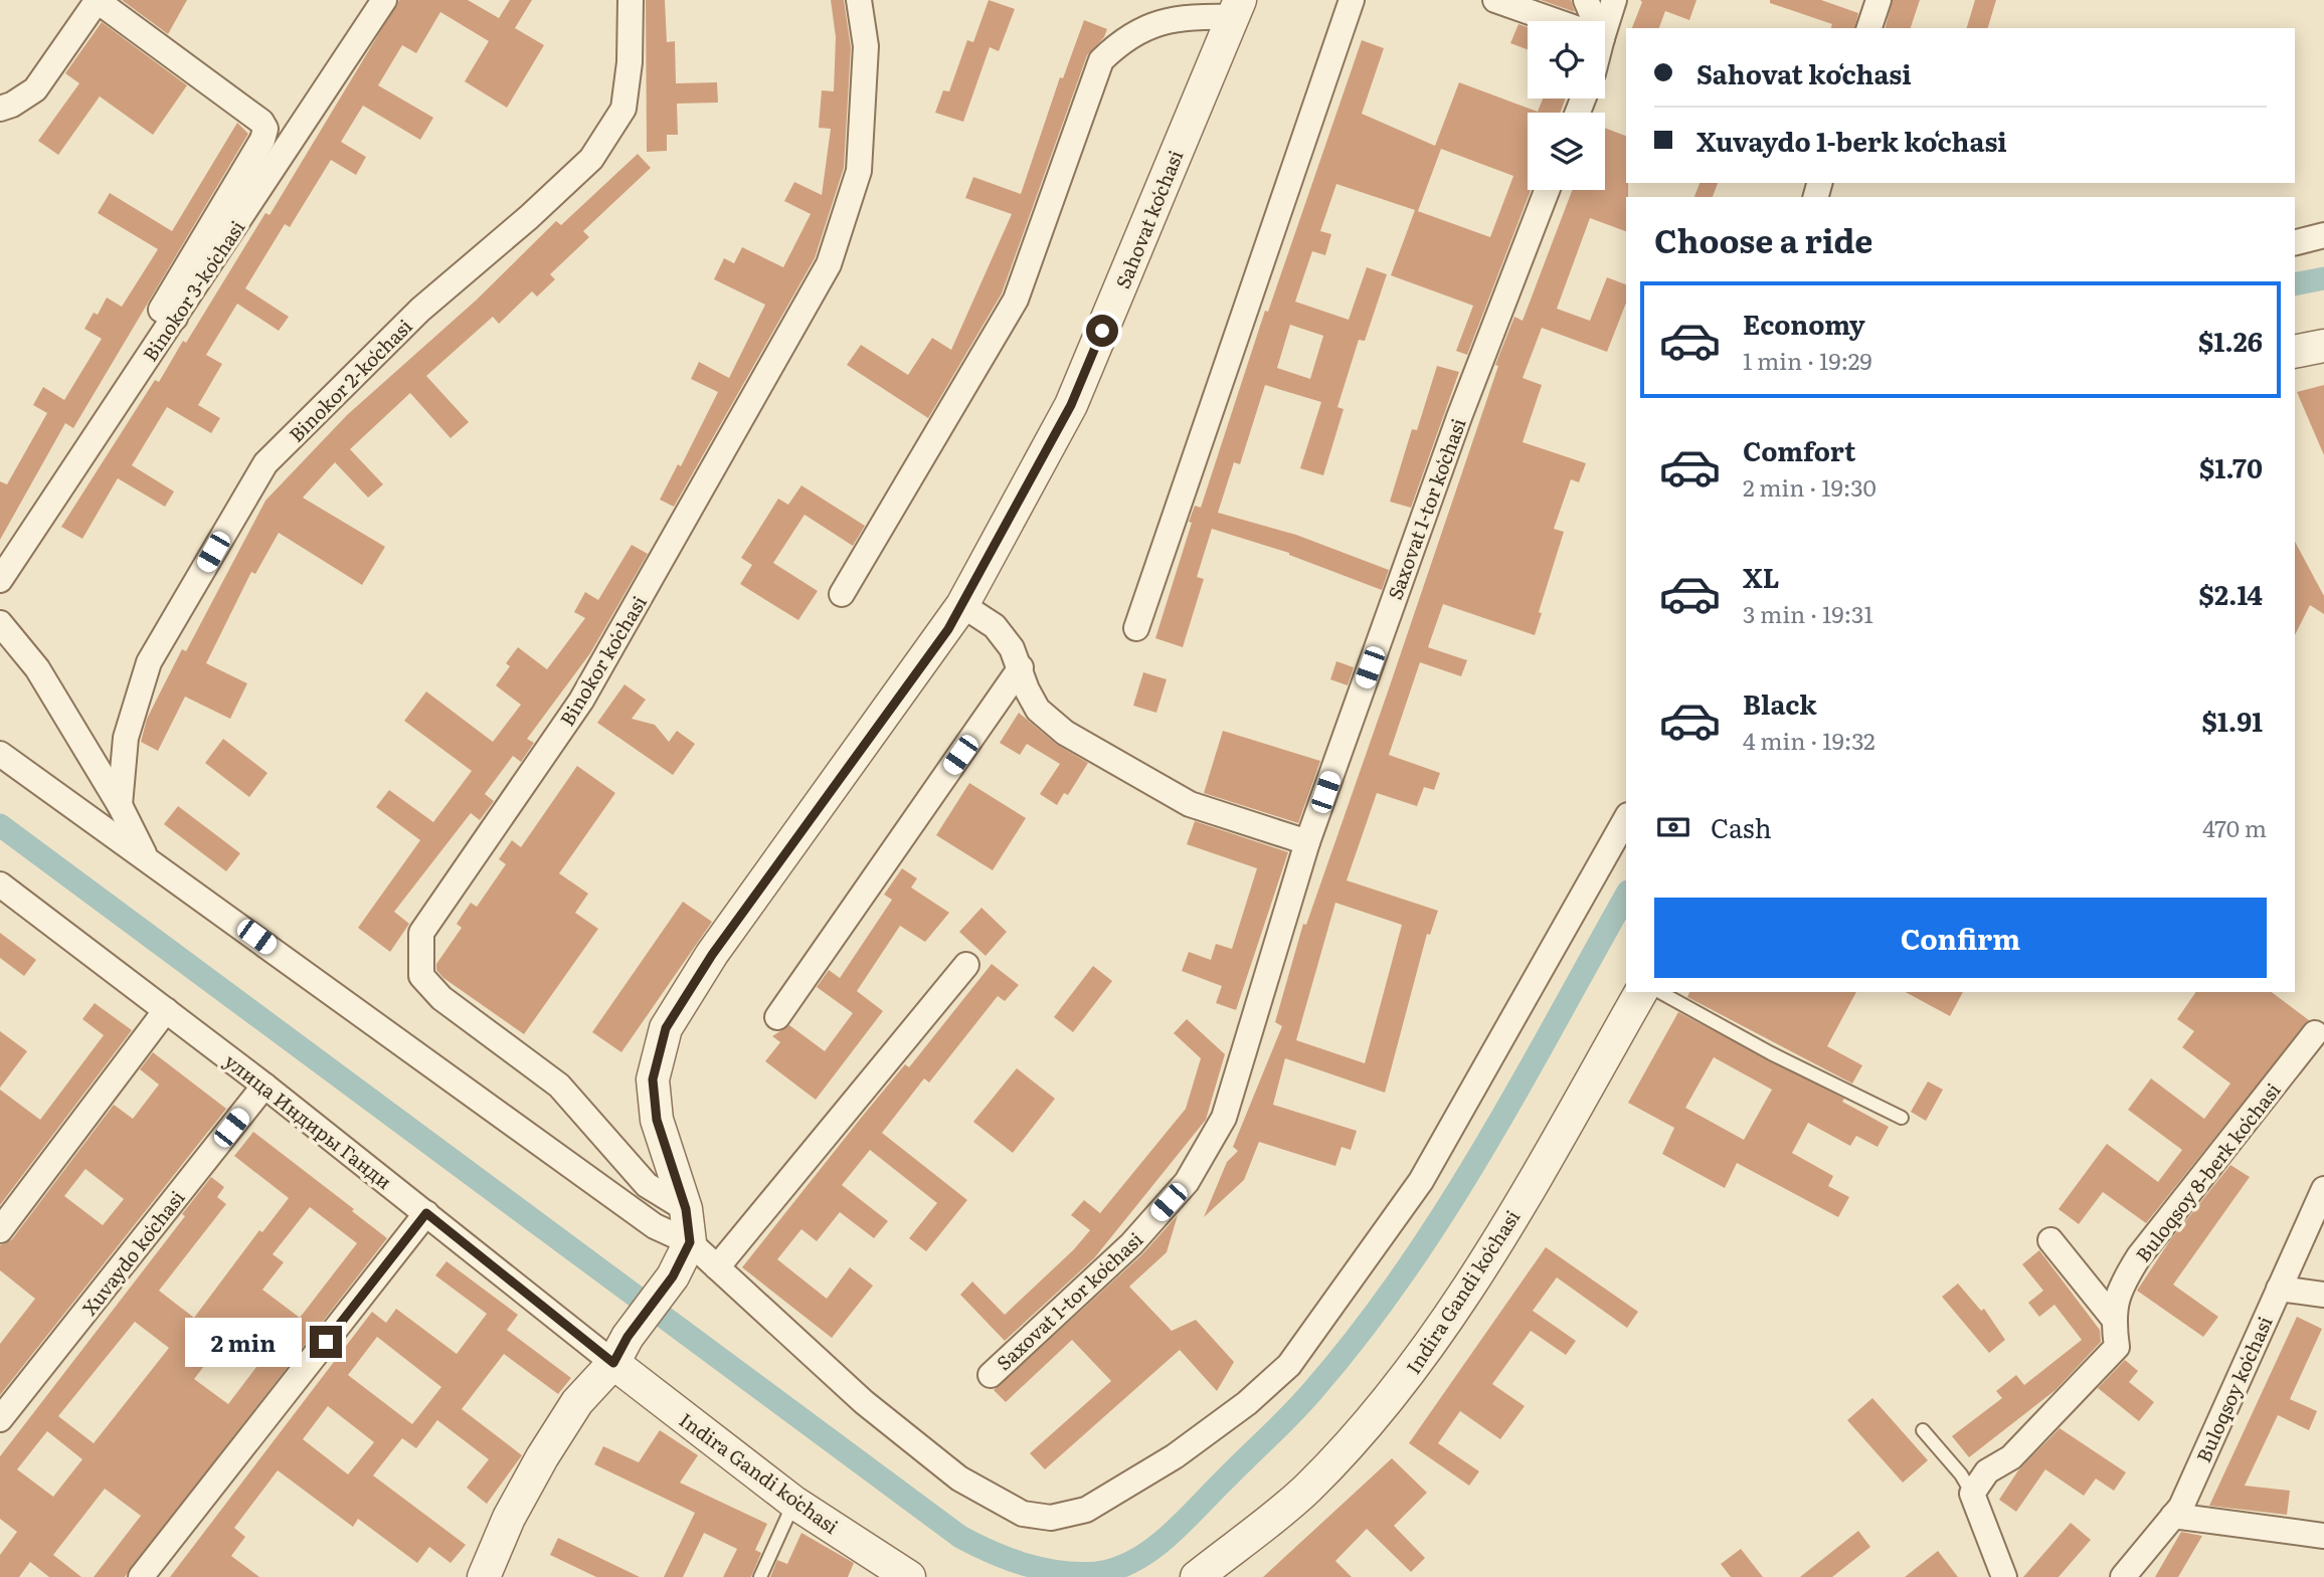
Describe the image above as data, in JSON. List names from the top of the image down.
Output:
{
  "streets": {
    "street": [
      "Sahovat koʻchasi",
      "Binokor 3-koʻchasi",
      "Binokor 2-koʻchasi",
      "Saxovat 1-tor koʻchasi",
      "Binokor koʻchasi",
      "улица Индиры Ганди",
      "Buloqsoy 8-berk koʻchasi",
      "Xuvaydo koʻchasi",
      "Indira Gandi koʻchasi",
      "Buloqsoy koʻchasi"
    ]
  },
  "crossings": [
    ["Sahovat koʻchasi", "Binokor koʻchasi"],
    ["улица Индиры Ганди", "Xuvaydo koʻchasi"],
    ["улица Индиры Ганди", "Indira Gandi koʻchasi"]
  ],
  "page": {
    "banner": ["Sahovat koʻchasi", "Xuvaydo 1-berk koʻchasi"],
    "heading": "Choose a ride",
    "list": [
      {
        "name": "Economy",
        "note": "1 min · 19:29",
        "value": "$1.26"
      },
      {
        "name": "Comfort",
        "note": "2 min · 19:30",
        "value": "$1.70"
      },
      {
        "name": "XL",
        "note": "3 min · 19:31",
        "value": "$2.14"
      },
      {
        "name": "Black",
        "note": "4 min · 19:32",
        "value": "$1.91"
      }
    ],
    "pay": ["Cash", "470 m"],
    "buttons": "Confirm",
    "bubble": "2 min"
  }
}
